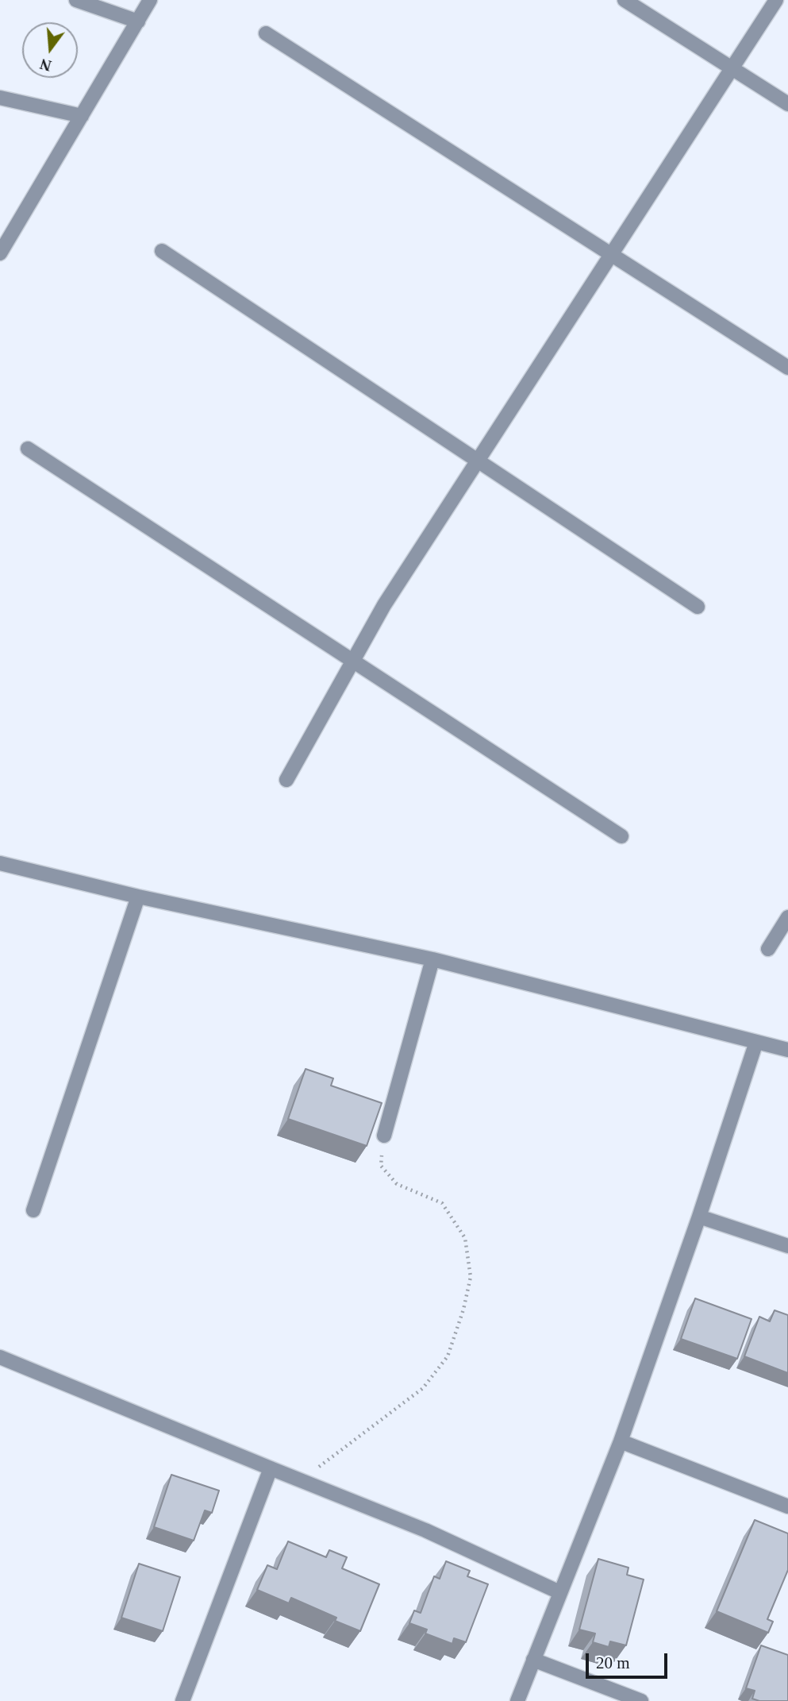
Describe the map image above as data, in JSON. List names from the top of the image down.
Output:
{
  "scale_bar": "20 m",
  "north": "bottom"
}
